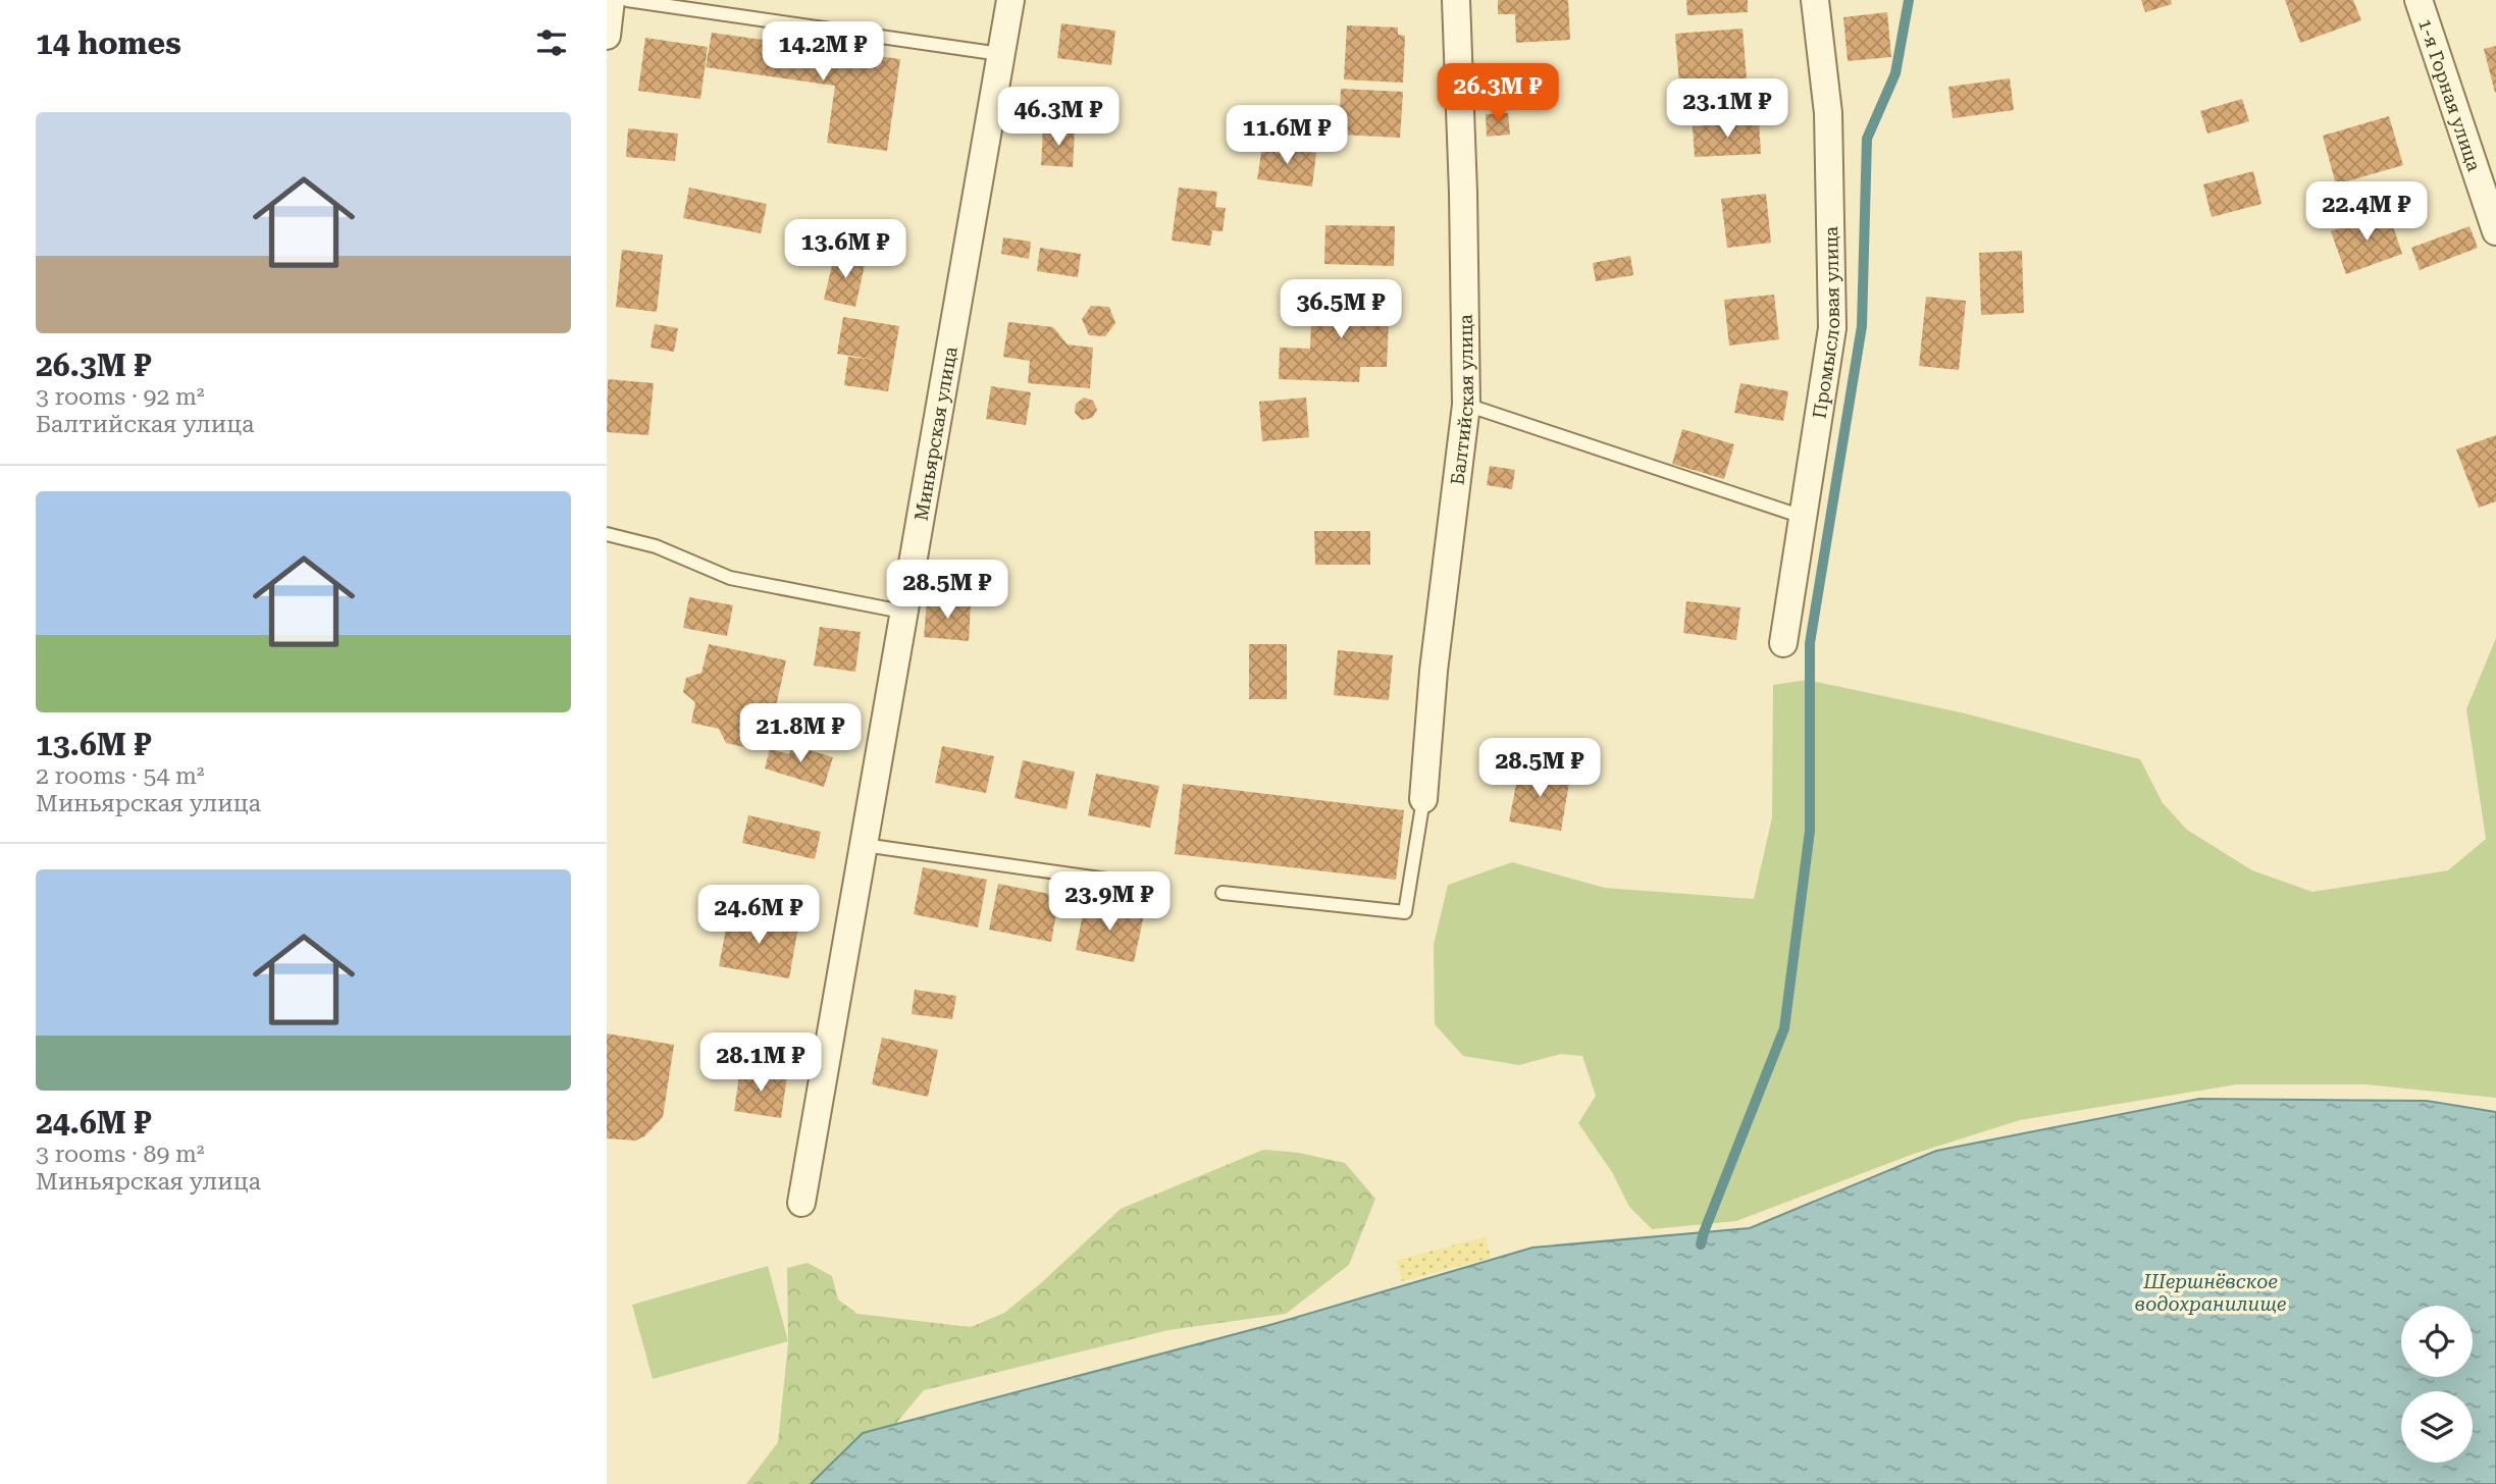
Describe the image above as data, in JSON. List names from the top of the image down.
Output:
{
  "streets": {
    "street": [
      "1-я Горная улица",
      "Промысловая улица",
      "Балтийская улица",
      "Миньярская улица"
    ]
  },
  "water": ["Шершнёвское водохранилище"],
  "page": {
    "heading": "14 homes",
    "price": [
      "14.2M ₽",
      "26.3M ₽",
      "23.1M ₽",
      "46.3M ₽",
      "11.6M ₽",
      "22.4M ₽",
      "13.6M ₽",
      "36.5M ₽",
      "28.5M ₽",
      "21.8M ₽",
      "28.5M ₽",
      "23.9M ₽",
      "24.6M ₽",
      "28.1M ₽"
    ],
    "list": [
      {
        "name": "26.3M ₽",
        "note": "3 rooms · 92 m² · Балтийская улица"
      },
      {
        "name": "13.6M ₽",
        "note": "2 rooms · 54 m² · Миньярская улица"
      },
      {
        "name": "24.6M ₽",
        "note": "3 rooms · 89 m² · Миньярская улица"
      }
    ]
  }
}
